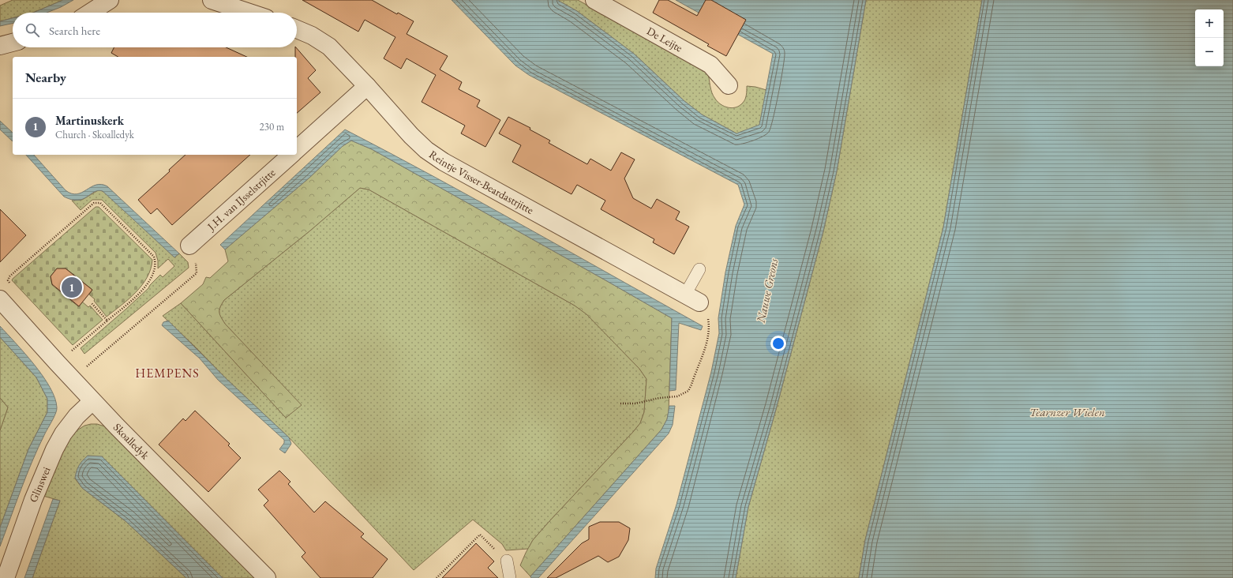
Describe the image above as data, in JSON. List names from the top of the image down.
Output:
{
  "streets": {
    "street": [
      "De Leijte",
      "Reintje Visser-Beardastrjitte",
      "J.H. van IJsselstrjitte",
      "Skoalledyk",
      "Glinswei"
    ]
  },
  "crossings": [
    ["Skoalledyk", "Glinswei"]
  ],
  "districts": ["HEMPENS"],
  "water": ["Nauwe Greons", "Tearnzer Wielen"],
  "page": {
    "map_buttons": ["+", "−"],
    "search": "Search here",
    "heading": "Nearby",
    "list": [
      {
        "mark": "1",
        "name": "Martinuskerk",
        "note": "Church · Skoalledyk",
        "value": "230 m"
      }
    ],
    "pins": "1"
  }
}
